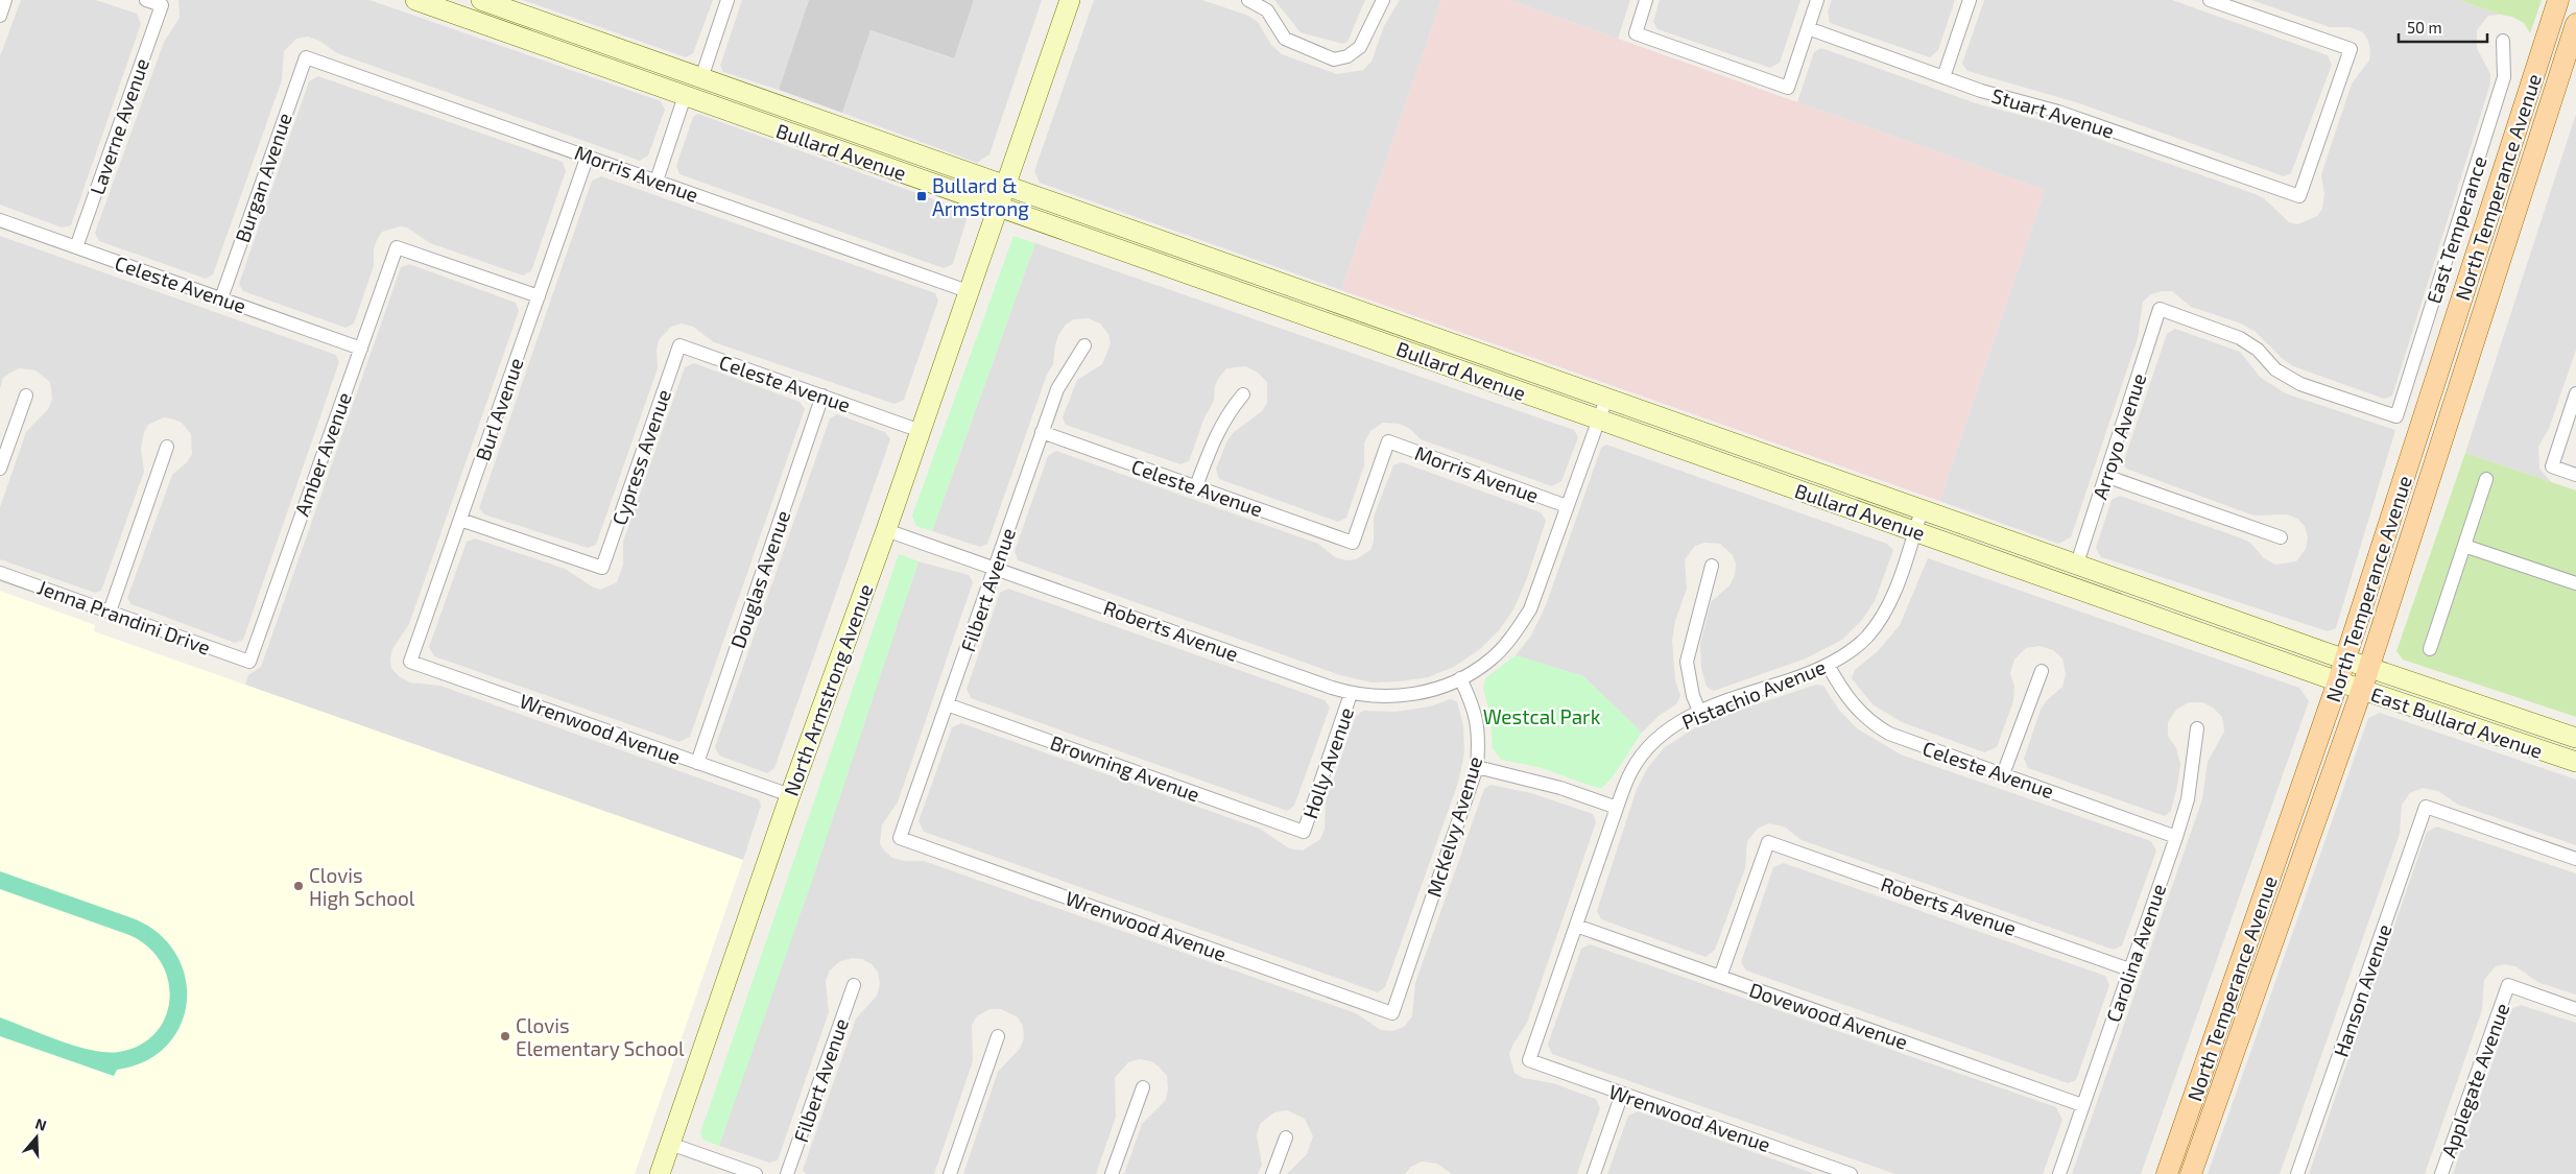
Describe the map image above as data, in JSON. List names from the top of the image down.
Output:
{
  "streets": {
    "main road": [
      "Bullard Avenue",
      "North Temperance Avenue",
      "North Armstrong Avenue",
      "East Bullard Avenue"
    ],
    "street": [
      "Stuart Avenue",
      "Laverne Avenue",
      "Morris Avenue",
      "Burgan Avenue",
      "East Temperance",
      "Celeste Avenue",
      "Burl Avenue",
      "Arroyo Avenue",
      "Amber Avenue",
      "Cypress Avenue",
      "Douglas Avenue",
      "Filbert Avenue",
      "Jenna Prandini Drive",
      "Roberts Avenue",
      "Pistachio Avenue",
      "Wrenwood Avenue",
      "Holly Avenue",
      "Browning Avenue",
      "McKelvy Avenue",
      "Carolina Avenue",
      "Hanson Avenue",
      "Dovewood Avenue",
      "Applegate Avenue"
    ]
  },
  "crossings": [
    ["Laverne Avenue", "Celeste Avenue"],
    ["Bullard Avenue", "North Temperance Avenue"],
    ["Bullard Avenue", "Arroyo Avenue"],
    ["Bullard Avenue", "North Armstrong Avenue"],
    ["Bullard Avenue", "Pistachio Avenue"],
    ["Bullard Avenue", "East Bullard Avenue"],
    ["Morris Avenue", "Burgan Avenue"],
    ["Morris Avenue", "Celeste Avenue"],
    ["Morris Avenue", "Burl Avenue"],
    ["Morris Avenue", "North Armstrong Avenue"],
    ["Burgan Avenue", "Celeste Avenue"],
    ["North Temperance Avenue", "East Bullard Avenue"],
    ["East Temperance", "Arroyo Avenue"],
    ["Celeste Avenue", "Amber Avenue"],
    ["Celeste Avenue", "Cypress Avenue"],
    ["Celeste Avenue", "Douglas Avenue"],
    ["Celeste Avenue", "Filbert Avenue"],
    ["Celeste Avenue", "North Armstrong Avenue"],
    ["Celeste Avenue", "Pistachio Avenue"],
    ["Celeste Avenue", "Carolina Avenue"],
    ["Burl Avenue", "Amber Avenue"],
    ["Burl Avenue", "Cypress Avenue"],
    ["Burl Avenue", "Wrenwood Avenue"],
    ["Amber Avenue", "Jenna Prandini Drive"],
    ["Douglas Avenue", "Wrenwood Avenue"],
    ["Filbert Avenue", "Roberts Avenue"],
    ["Filbert Avenue", "Wrenwood Avenue"],
    ["Filbert Avenue", "Browning Avenue"],
    ["Roberts Avenue", "North Armstrong Avenue"],
    ["Roberts Avenue", "Holly Avenue"],
    ["Roberts Avenue", "McKelvy Avenue"],
    ["Roberts Avenue", "Carolina Avenue"],
    ["Roberts Avenue", "Dovewood Avenue"],
    ["North Armstrong Avenue", "Wrenwood Avenue"],
    ["Pistachio Avenue", "Wrenwood Avenue"],
    ["Pistachio Avenue", "Dovewood Avenue"],
    ["Wrenwood Avenue", "McKelvy Avenue"],
    ["Holly Avenue", "Browning Avenue"],
    ["Carolina Avenue", "Dovewood Avenue"]
  ],
  "parks": ["Westcal Park"],
  "places": {
    "transit": ["Bullard & Armstrong"],
    "other": ["Clovis High School", "Clovis Elementary School"]
  },
  "scale_bar": "50 m",
  "north": "top"
}
